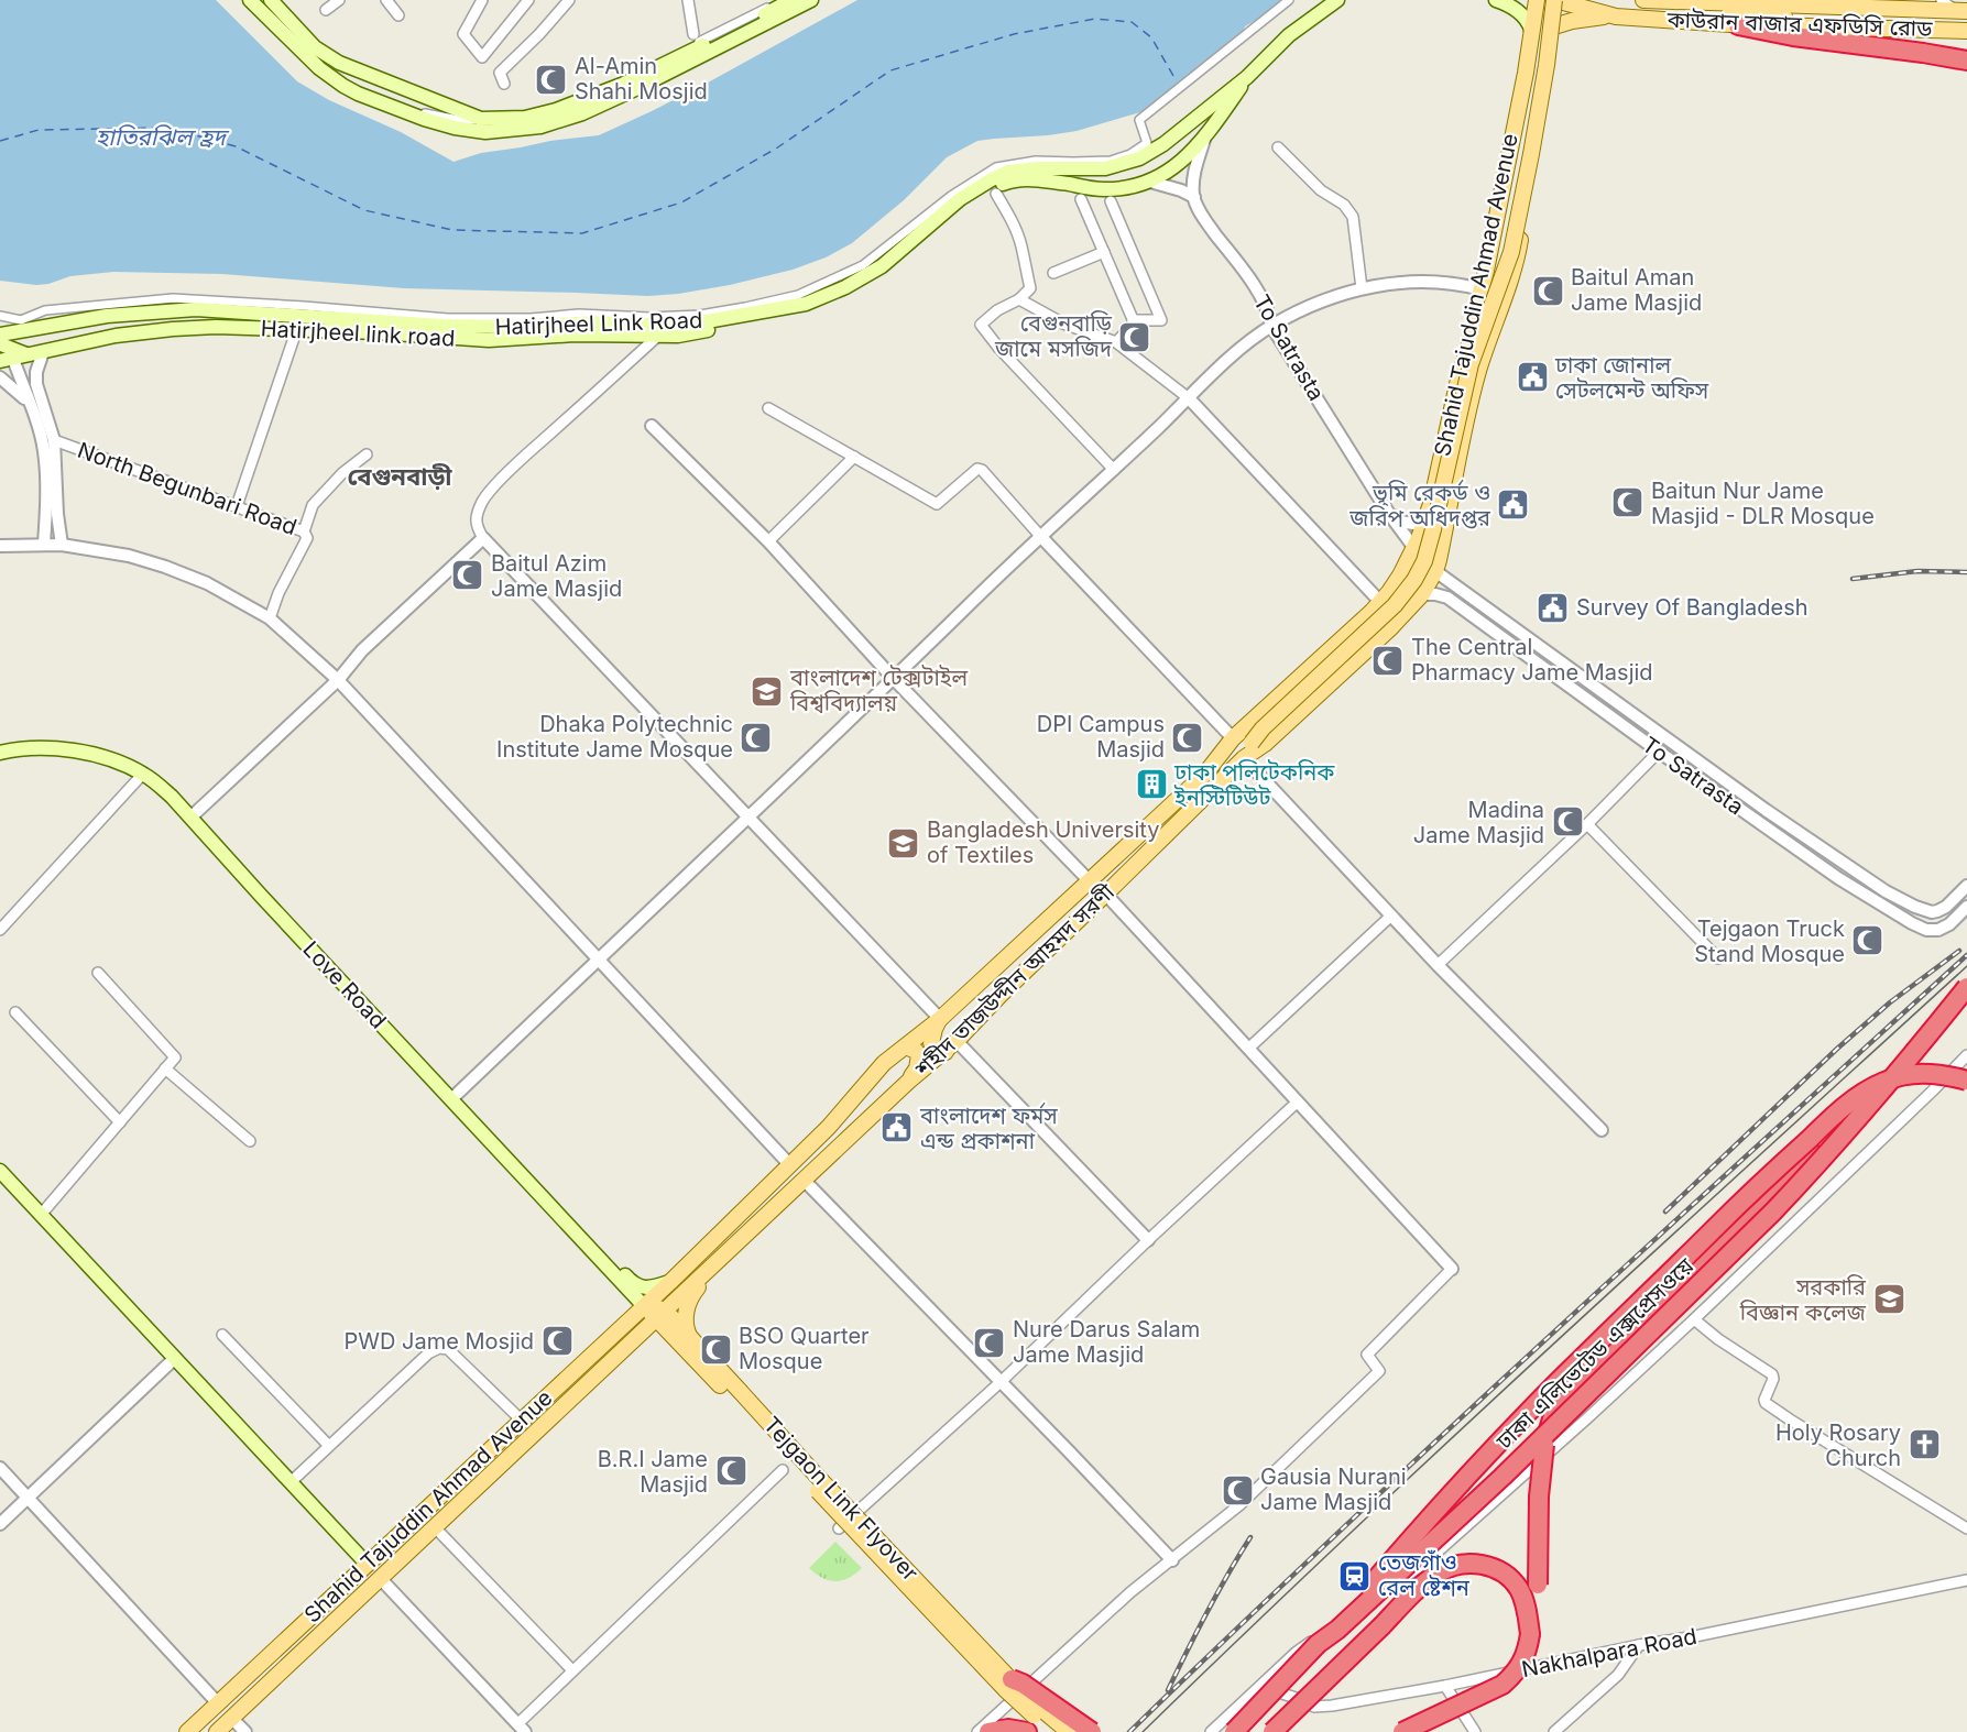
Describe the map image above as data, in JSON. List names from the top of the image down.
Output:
{
  "streets": {
    "highway": ["ঢাকা এলিভেটেড এক্সপ্রেসওয়ে"],
    "main road": [
      "কাউরান বাজার এফডিসি রোড",
      "Shahid Tajuddin Ahmad Avenue",
      "Hatirjheel Link Road",
      "Hatirjheel link road",
      "শহীদ তাজউদ্দীন আহমদ সরণী",
      "Love Road",
      "Tejgaon Link Flyover"
    ],
    "street": ["To Satrasta", "North Begunbari Road", "Nakhalpara Road"]
  },
  "crossings": [
    ["কাউরান বাজার এফডিসি রোড", "Shahid Tajuddin Ahmad Avenue"],
    ["Shahid Tajuddin Ahmad Avenue", "To Satrasta"],
    ["Shahid Tajuddin Ahmad Avenue", "শহীদ তাজউদ্দীন আহমদ সরণী"],
    ["Shahid Tajuddin Ahmad Avenue", "Love Road"],
    ["Hatirjheel Link Road", "Hatirjheel link road"],
    ["To Satrasta", "শহীদ তাজউদ্দীন আহমদ সরণী"],
    ["শহীদ তাজউদ্দীন আহমদ সরণী", "Tejgaon Link Flyover"]
  ],
  "districts": ["বেগুনবাড়ী"],
  "water": ["হাতিরঝিল হ্রদ"],
  "places": {
    "mosque": [
      "Al-Amin Shahi Mosjid",
      "Baitul Aman Jame Masjid",
      "বেগুনবাড়ি জামে মসজিদ",
      "Baitun Nur Jame Masjid - DLR Mosque",
      "Baitul Azim Jame Masjid",
      "The Central Pharmacy Jame Masjid",
      "Dhaka Polytechnic Institute Jame Mosque",
      "DPI Campus Masjid",
      "Madina Jame Masjid",
      "Tejgaon Truck Stand Mosque",
      "PWD Jame Mosjid",
      "Nure Darus Salam Jame Masjid",
      "BSO Quarter Mosque",
      "B.R.I Jame Masjid",
      "Gausia Nurani Jame Masjid"
    ],
    "public building": [
      "ঢাকা জোনাল সেটলমেন্ট অফিস",
      "ভূমি রেকর্ড ও জরিপ অধিদপ্তর",
      "Survey Of Bangladesh",
      "বাংলাদেশ ফর্মস এন্ড প্রকাশনা"
    ],
    "school or university": ["বাংলাদেশ টেক্সটাইল বিশ্ববিদ্যালয়", "Bangladesh University of Textiles", "সরকারি বিজ্ঞান কলেজ"],
    "building": ["ঢাকা পলিটেকনিক ইনস্টিটিউট"],
    "church": ["Holy Rosary Church"],
    "station": ["তেজগাঁও রেল ষ্টেশন"]
  }
}
